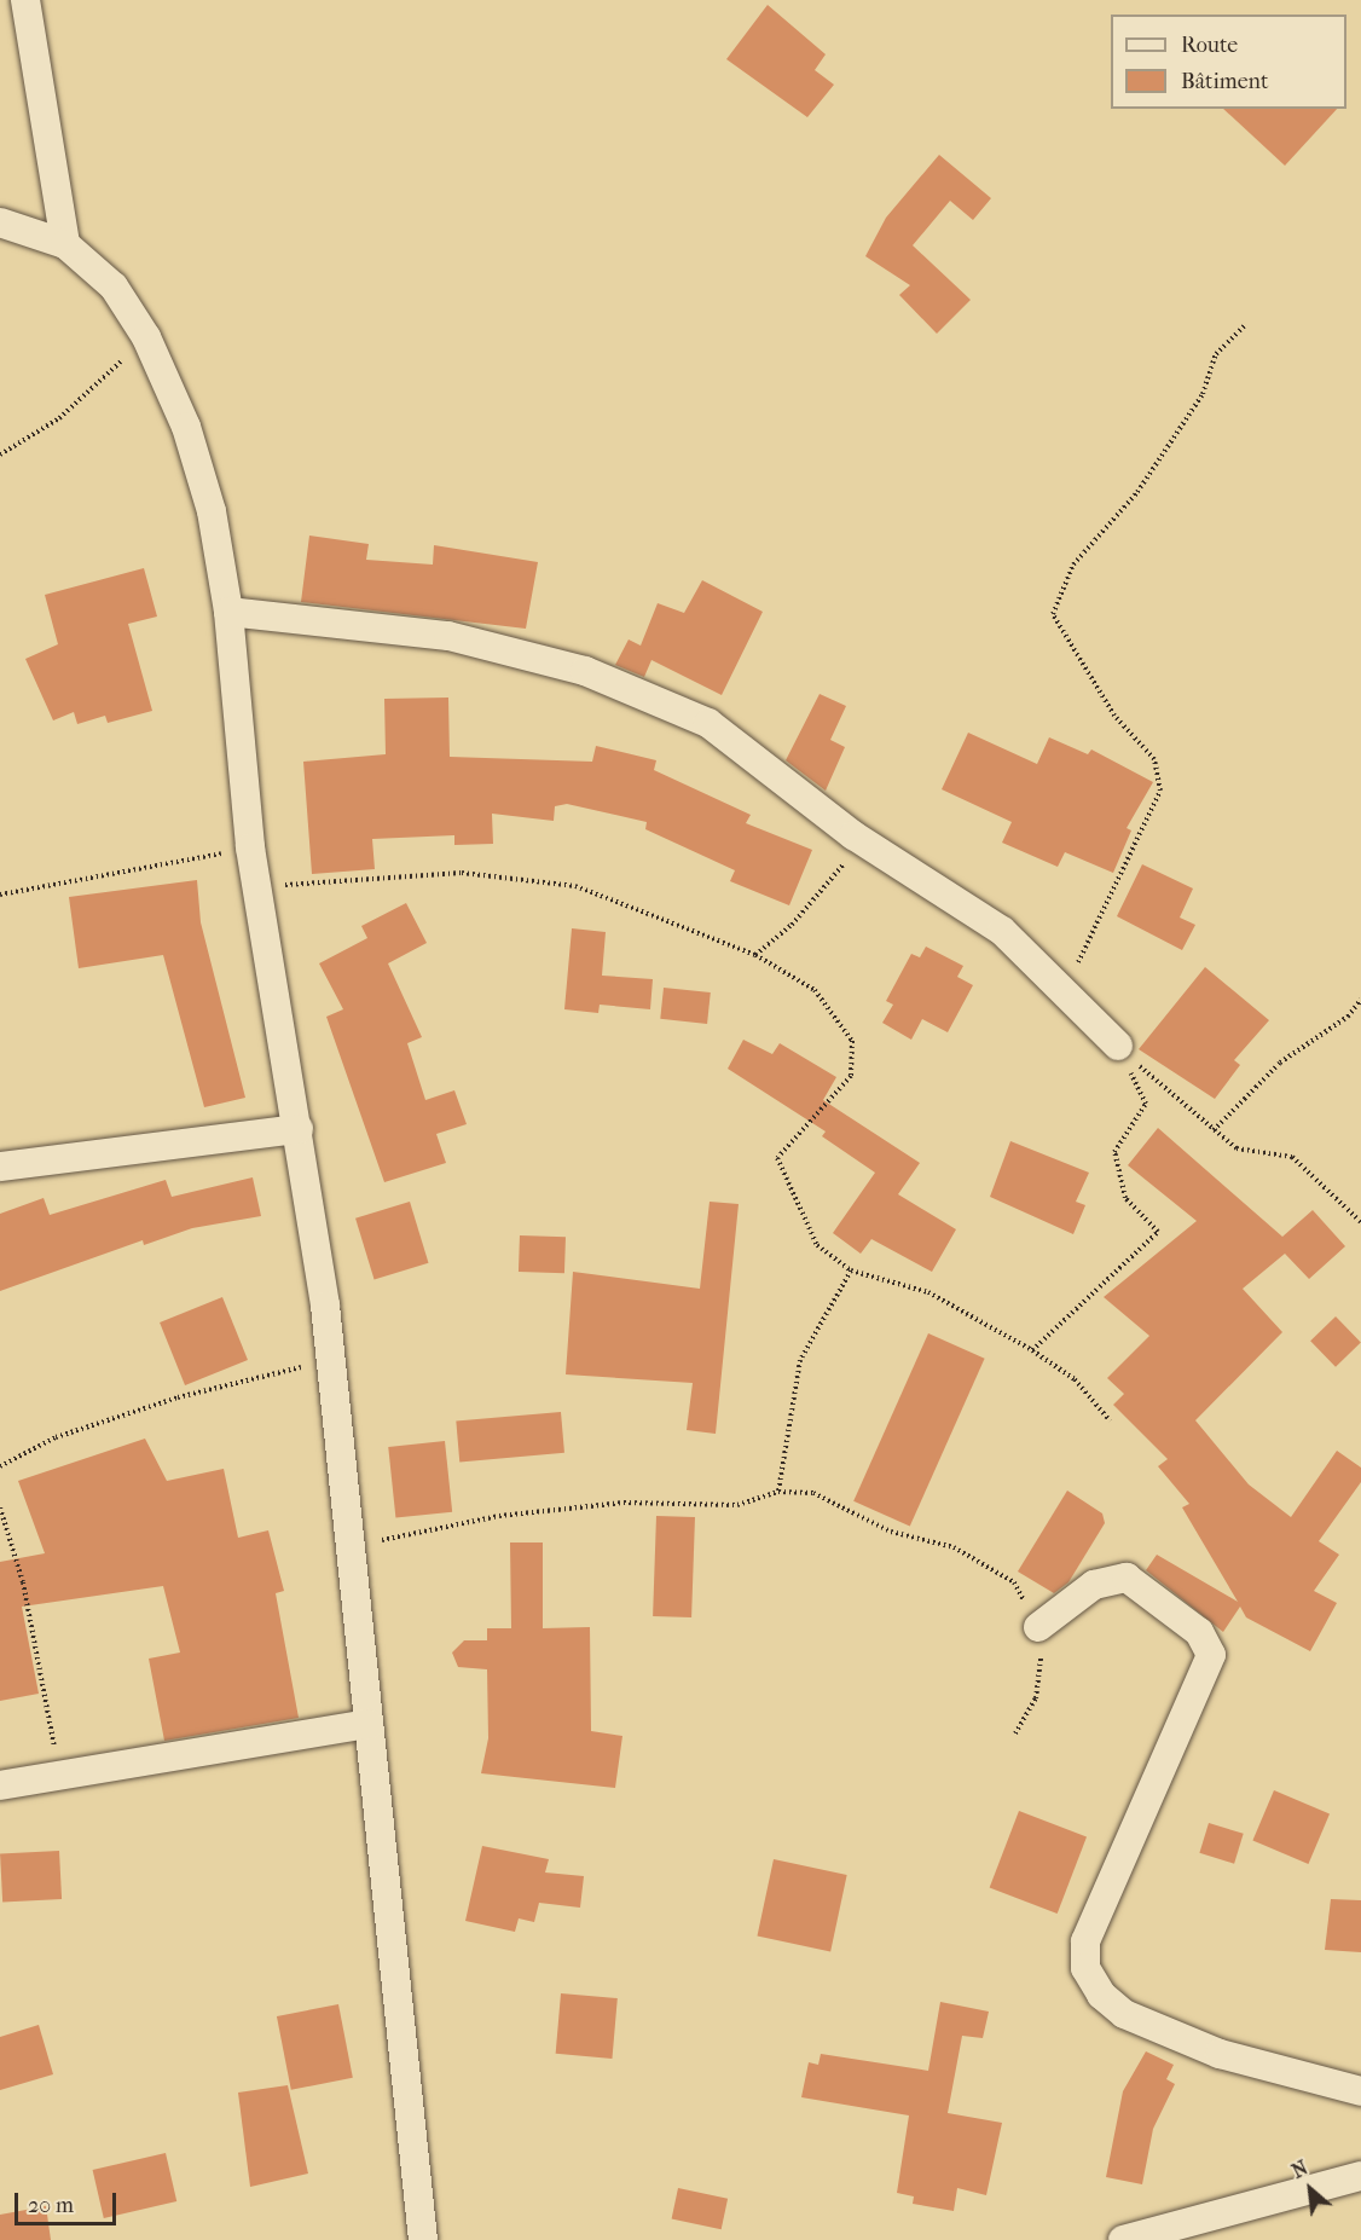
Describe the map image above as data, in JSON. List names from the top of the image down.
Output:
{
  "legend": ["Route", "Bâtiment"],
  "scale_bar": "20 m",
  "north": "top left"
}
